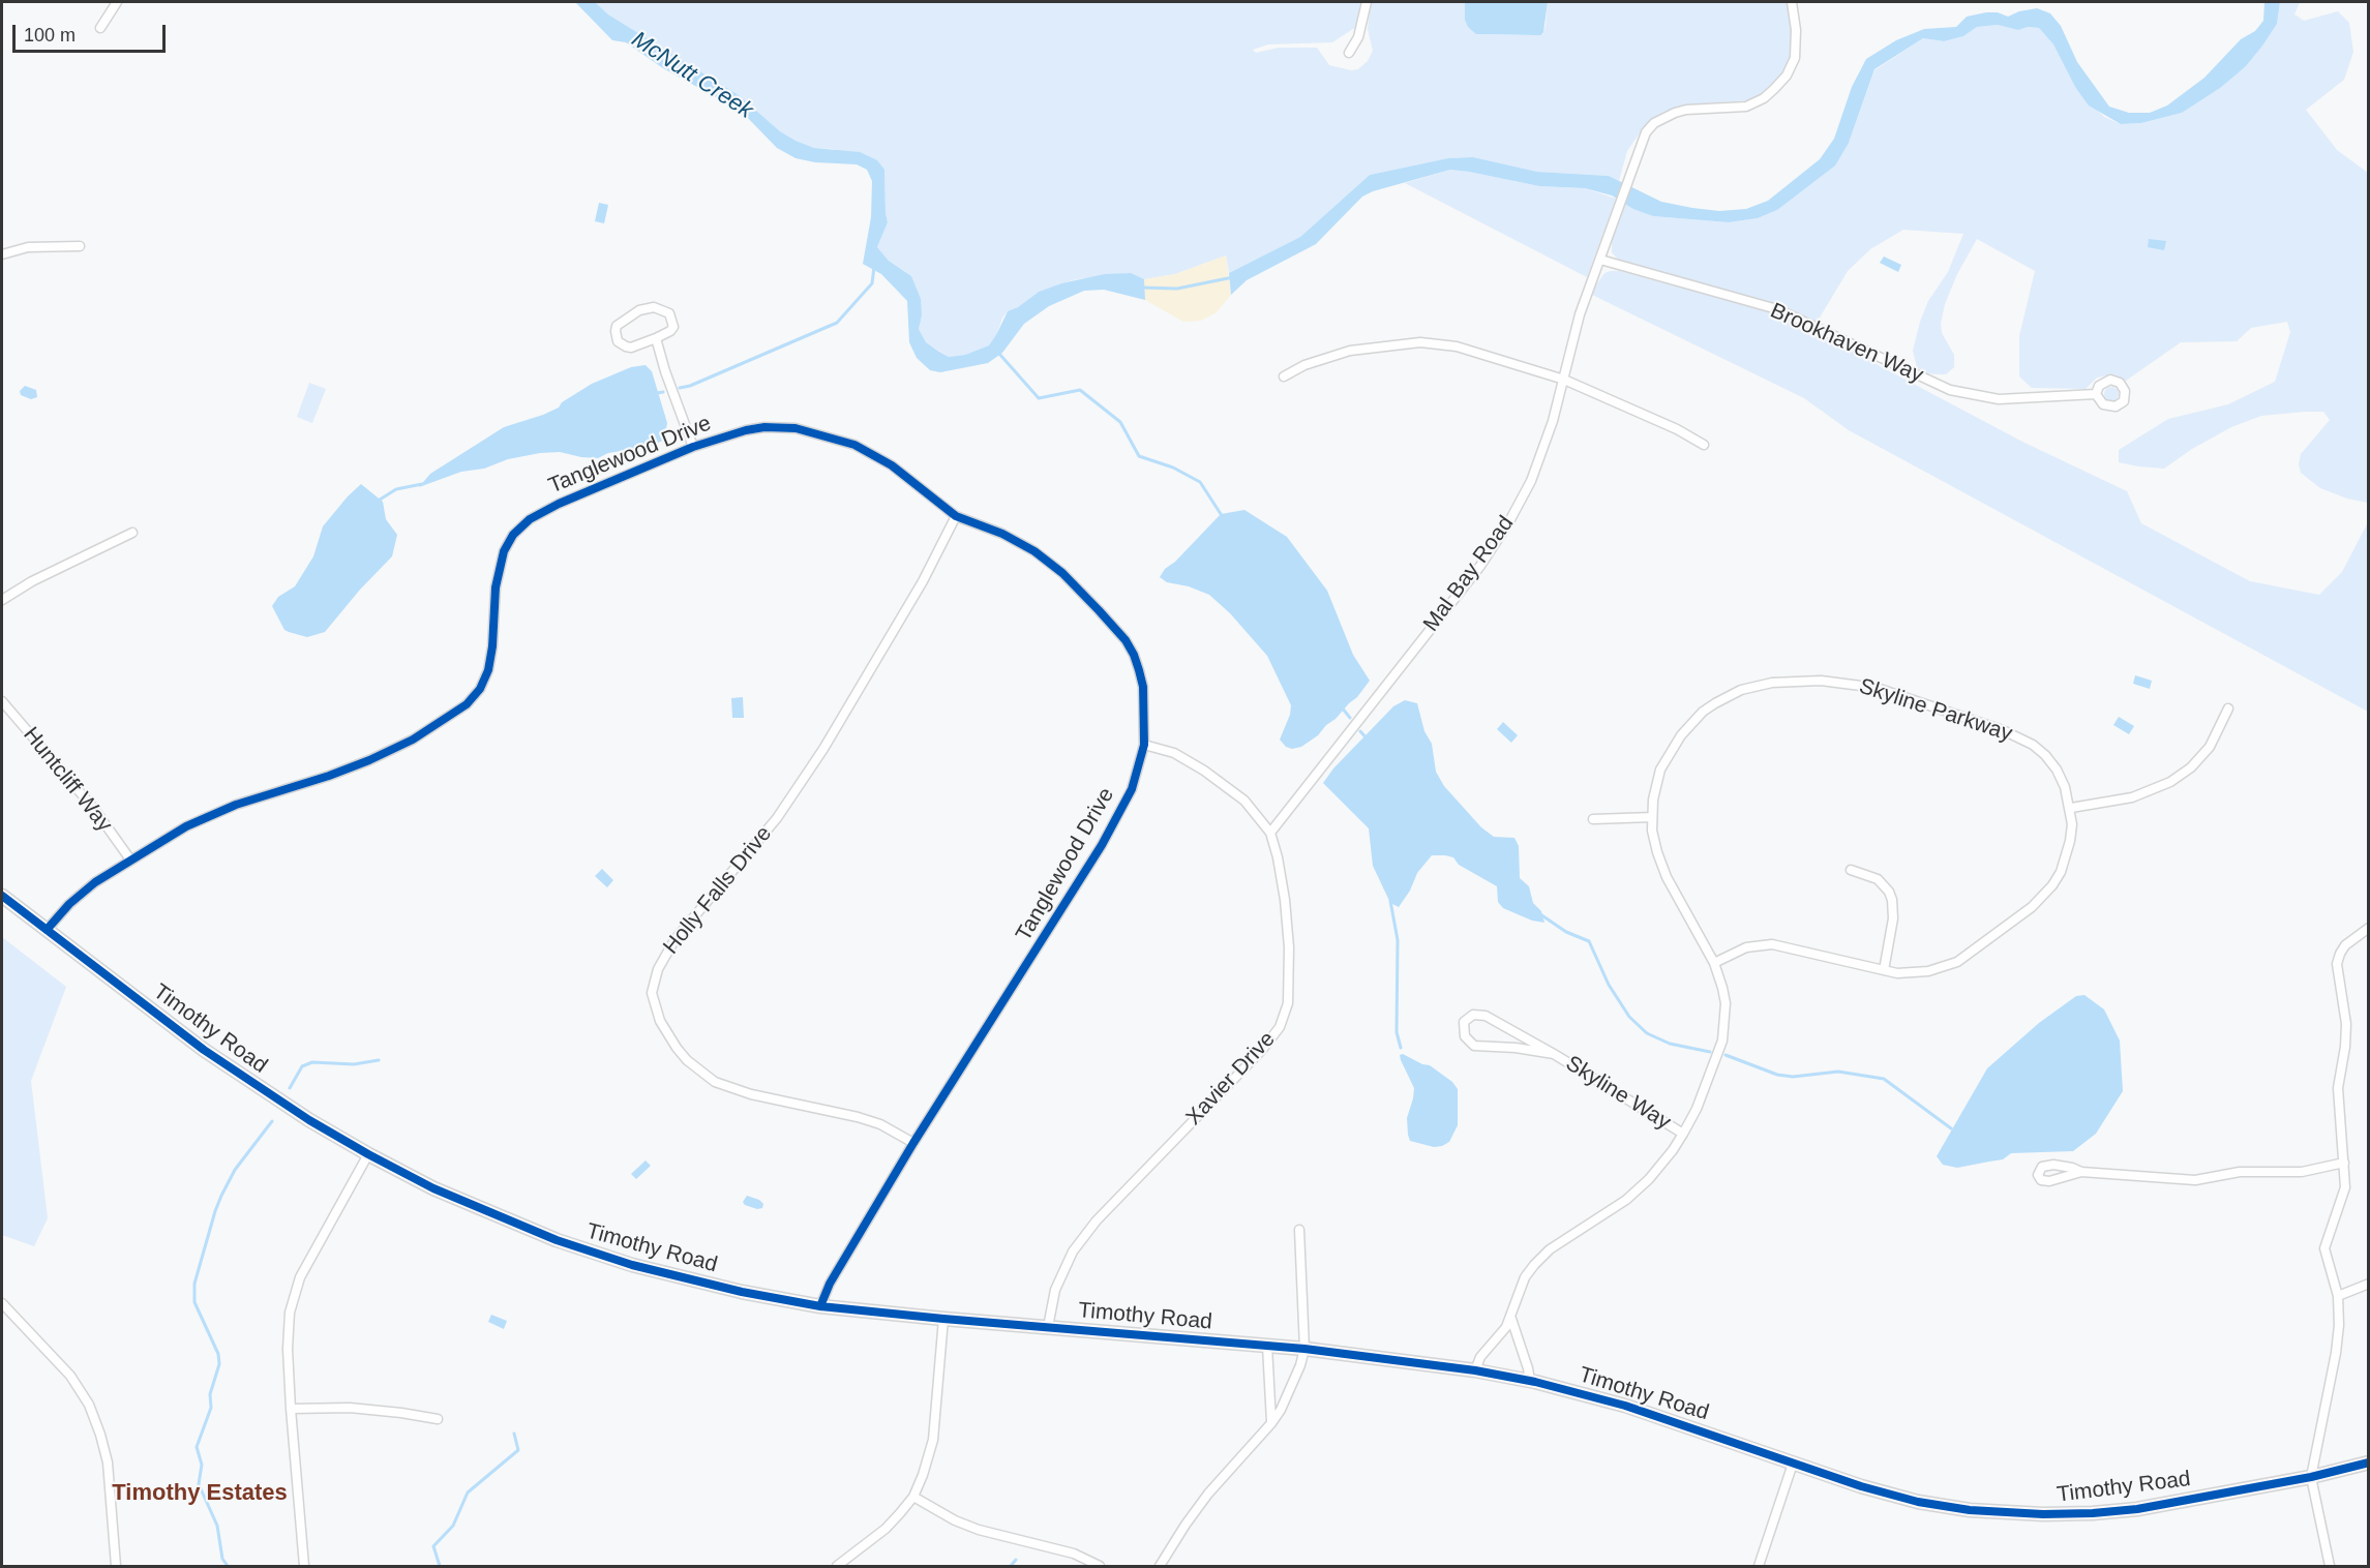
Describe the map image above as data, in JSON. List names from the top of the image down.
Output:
{
  "streets": {
    "main road": ["Timothy Road"],
    "street": [
      "Brookhaven Way",
      "Tanglewood Drive",
      "Mal Bay Road",
      "Skyline Parkway",
      "Huntcliff Way",
      "Holly Falls Drive",
      "Xavier Drive",
      "Skyline Way"
    ]
  },
  "crossings": [
    ["Brookhaven Way", "Mal Bay Road"],
    ["Tanglewood Drive", "Huntcliff Way"],
    ["Tanglewood Drive", "Holly Falls Drive"],
    ["Tanglewood Drive", "Timothy Road"],
    ["Tanglewood Drive", "Xavier Drive"],
    ["Mal Bay Road", "Xavier Drive"],
    ["Skyline Parkway", "Timothy Road"],
    ["Skyline Parkway", "Skyline Way"],
    ["Timothy Road", "Xavier Drive"]
  ],
  "districts": ["Timothy Estates"],
  "water": ["McNutt Creek"],
  "scale_bar": "100 m"
}
